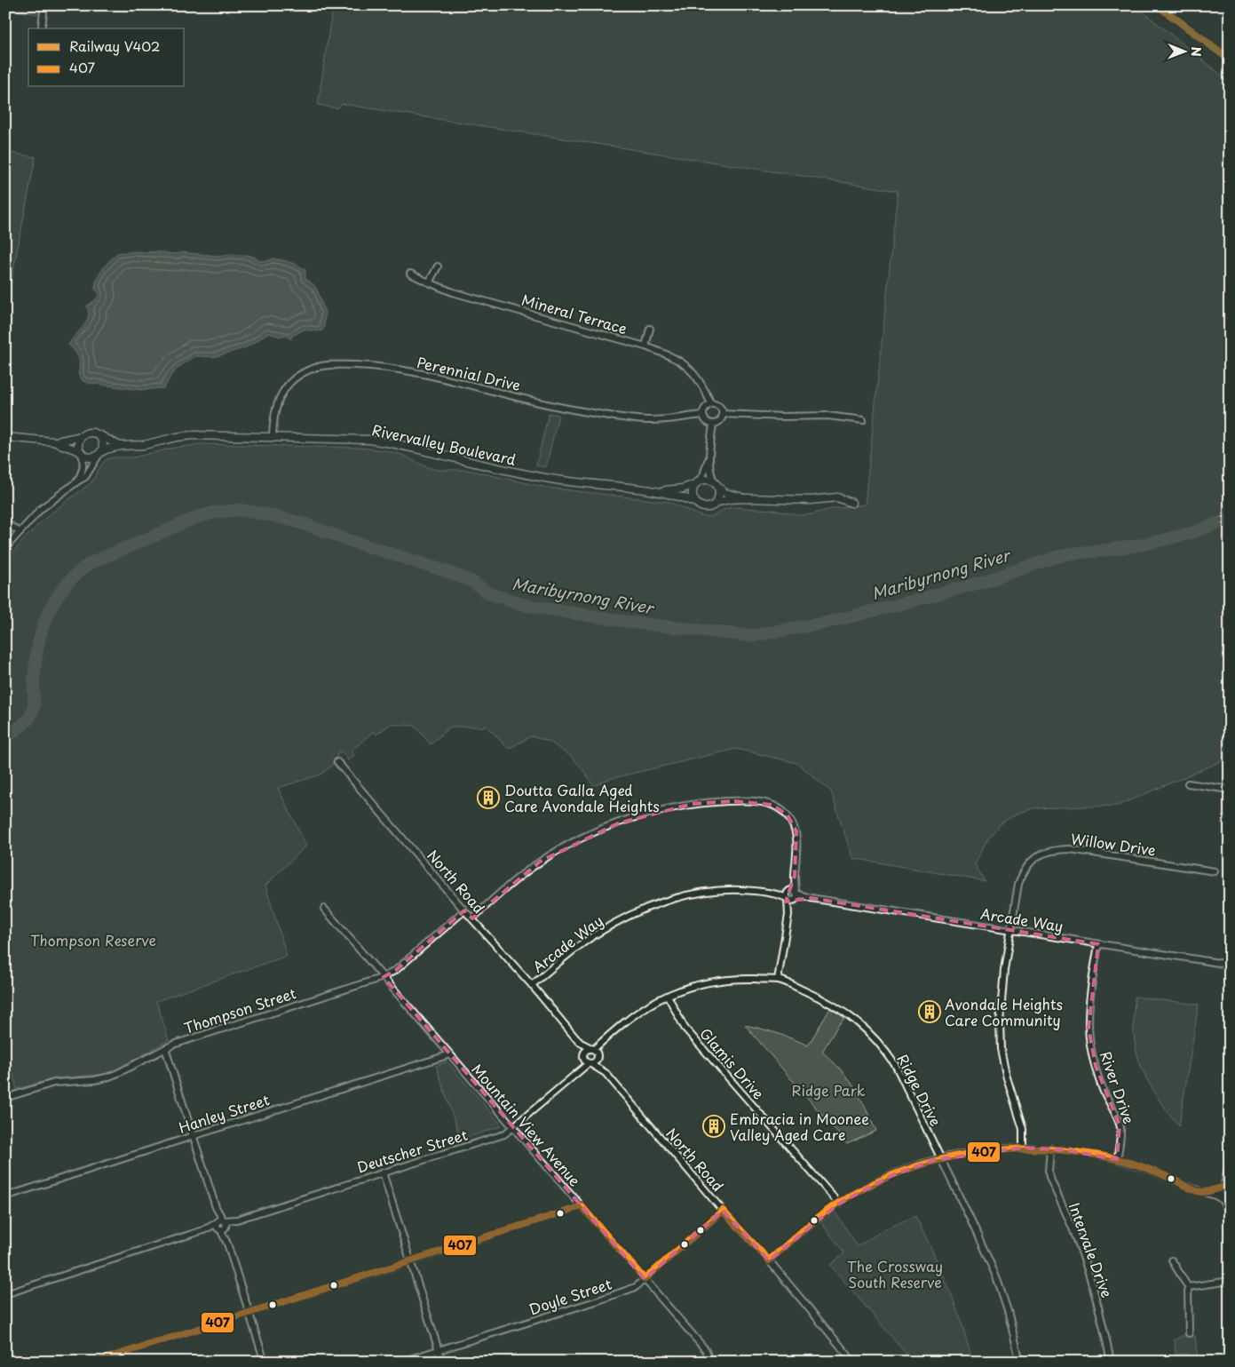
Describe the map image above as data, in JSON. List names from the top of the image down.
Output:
{
  "streets": {
    "street": [
      "Mineral Terrace",
      "Perennial Drive",
      "Rivervalley Boulevard",
      "Willow Drive",
      "North Road",
      "Arcade Way",
      "Thompson Street",
      "Glamis Drive",
      "River Drive",
      "Ridge Drive",
      "Hanley Street",
      "Mountain View Avenue",
      "Deutscher Street",
      "Intervale Drive",
      "Doyle Street"
    ]
  },
  "crossings": [
    ["Mineral Terrace", "Perennial Drive"],
    ["Perennial Drive", "Rivervalley Boulevard"],
    ["Willow Drive", "Arcade Way"],
    ["North Road", "Arcade Way"],
    ["North Road", "Thompson Street"],
    ["North Road", "Ridge Drive"],
    ["North Road", "Deutscher Street"],
    ["North Road", "Doyle Street"],
    ["Arcade Way", "River Drive"],
    ["Thompson Street", "Mountain View Avenue"],
    ["Glamis Drive", "Ridge Drive"],
    ["Ridge Drive", "Deutscher Street"],
    ["Hanley Street", "Mountain View Avenue"],
    ["Mountain View Avenue", "Deutscher Street"],
    ["Mountain View Avenue", "Doyle Street"]
  ],
  "water": ["Maribyrnong River"],
  "parks": ["Thompson Reserve", "Ridge Park", "The Crossway South Reserve"],
  "places": {
    "building": ["Doutta Galla Aged Care Avondale Heights", "Avondale Heights Care Community", "Embracia in Moonee Valley Aged Care"]
  },
  "lines": ["rail line V402", "transit line 407"],
  "legend": ["Railway V402", "407"],
  "north": "right"
}
